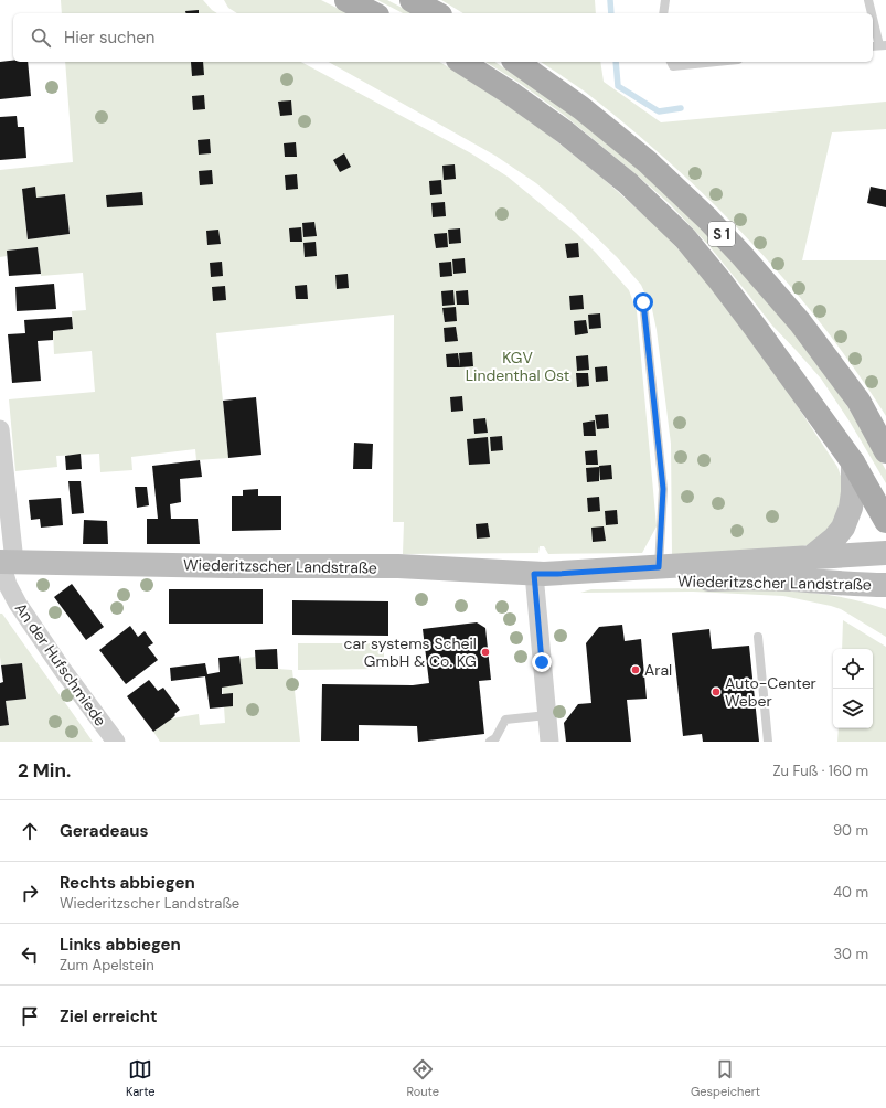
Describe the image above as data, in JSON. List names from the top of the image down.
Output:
{
  "streets": {
    "main road": ["S 1"],
    "street": ["Wiederitzscher Landstraße", "An der Hufschmiede"]
  },
  "crossings": [
    ["Wiederitzscher Landstraße", "An der Hufschmiede"]
  ],
  "parks": ["KGV Lindenthal Ost"],
  "places": ["car systems Scheil GmbH & Co. KG", "Aral", "Auto-Center Weber"],
  "page": {
    "search": "Hier suchen",
    "heading": ["2 Min.", "Zu Fuß · 160 m"],
    "list": [
      ["Geradeaus", "90 m"],
      ["Rechts abbiegen", "Wiederitzscher Landstraße", "40 m"],
      ["Links abbiegen", "Zum Apelstein", "30 m"],
      "Ziel erreicht"
    ],
    "nav": ["Karte", "Route", "Gespeichert"]
  }
}
